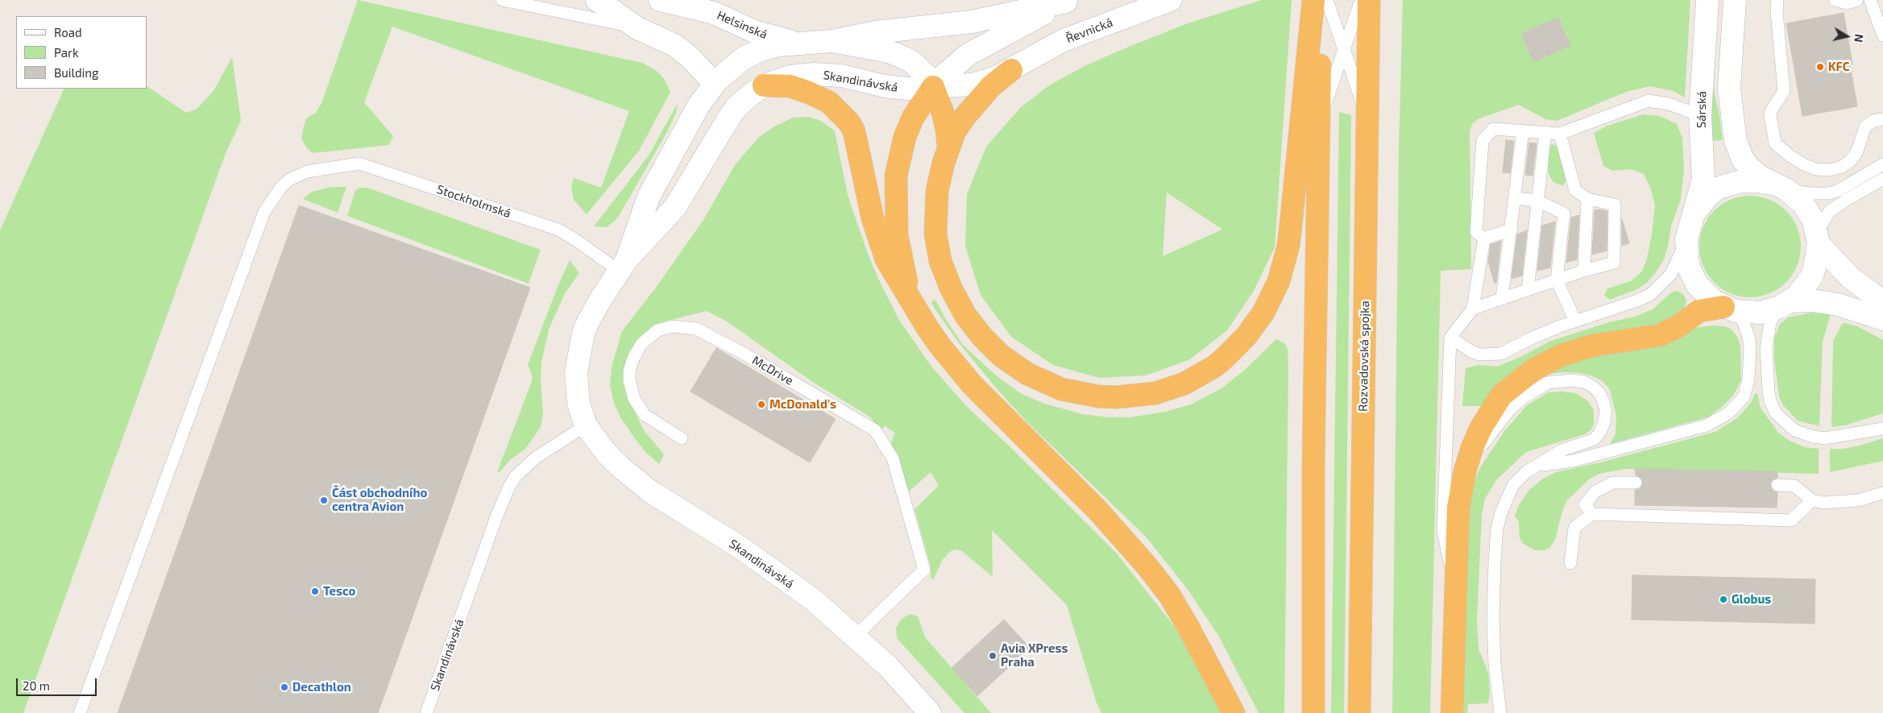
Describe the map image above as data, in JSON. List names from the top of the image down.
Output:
{
  "streets": {
    "highway": ["Rozvadovská spojka"],
    "street": [
      "Helsinská",
      "Řevnická",
      "Skandinávská",
      "Sárská"
    ],
    "lane": ["Stockholmská", "McDrive"]
  },
  "crossings": [
    ["Helsinská", "Skandinávská"],
    ["Řevnická", "Skandinávská"],
    ["Skandinávská", "Stockholmská"],
    ["Skandinávská", "McDrive"]
  ],
  "places": [
    "KFC",
    "McDonald's",
    "Část obchodního centra Avion",
    "Tesco",
    "Globus",
    "Avia XPress Praha",
    "Decathlon"
  ],
  "legend": ["Road", "Park", "Building"],
  "scale_bar": "20 m",
  "north": "right"
}
